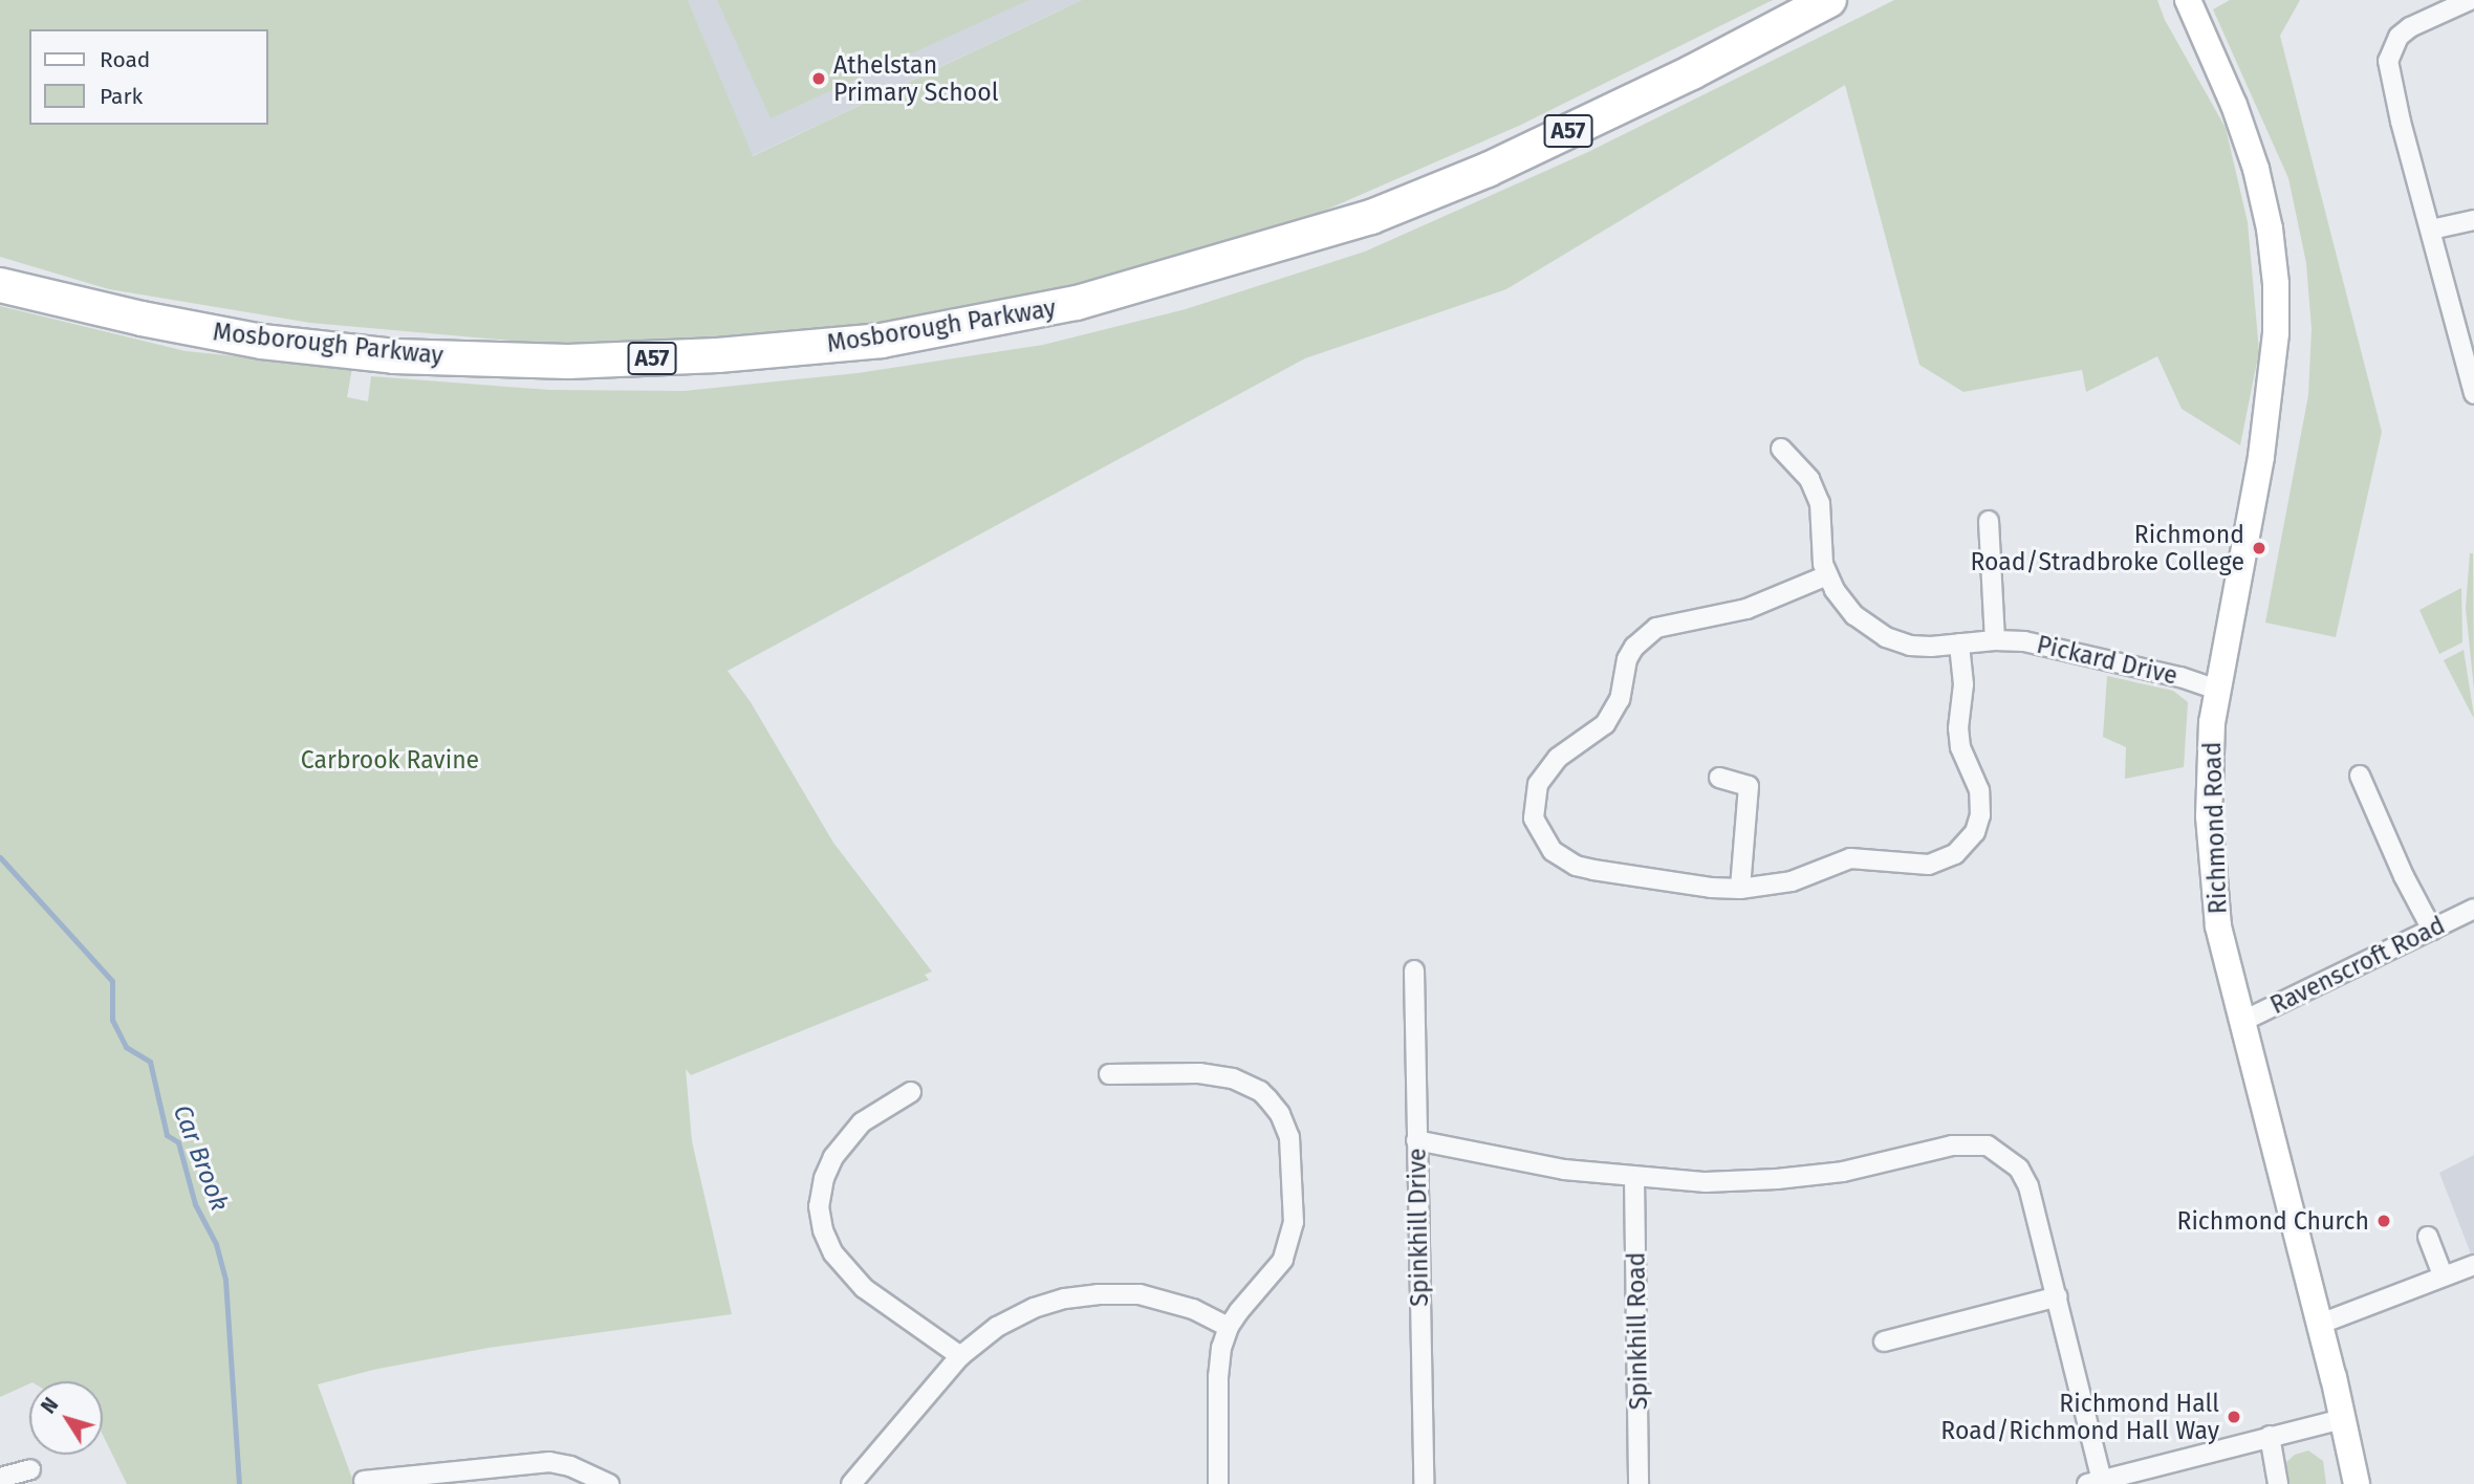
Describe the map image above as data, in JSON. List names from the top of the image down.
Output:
{
  "streets": {
    "highway": ["A57", "Mosborough Parkway"],
    "main road": ["Richmond Road"],
    "street": [
      "Pickard Drive",
      "Ravenscroft Road",
      "Spinkhill Drive",
      "Spinkhill Road"
    ]
  },
  "crossings": [
    ["Pickard Drive", "Richmond Road"],
    ["Richmond Road", "Ravenscroft Road"]
  ],
  "water": ["Car Brook"],
  "parks": ["Carbrook Ravine"],
  "places": [
    "Athelstan Primary School",
    "Richmond Road/Stradbroke College",
    "Richmond Church",
    "Richmond Hall Road/Richmond Hall Way"
  ],
  "legend": ["Road", "Park"],
  "north": "top left"
}
